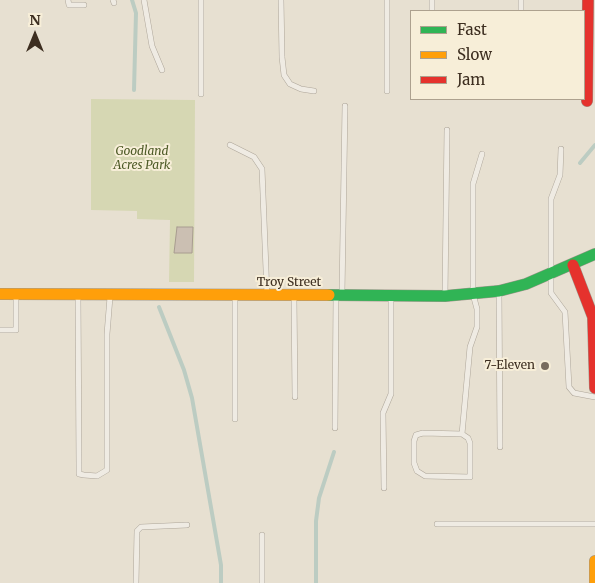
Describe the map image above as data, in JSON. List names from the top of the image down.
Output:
{
  "streets": {
    "main road": ["Troy Street"]
  },
  "parks": ["Goodland Acres Park"],
  "places": ["7-Eleven"],
  "legend": ["Fast", "Slow", "Jam"],
  "north": "top"
}
